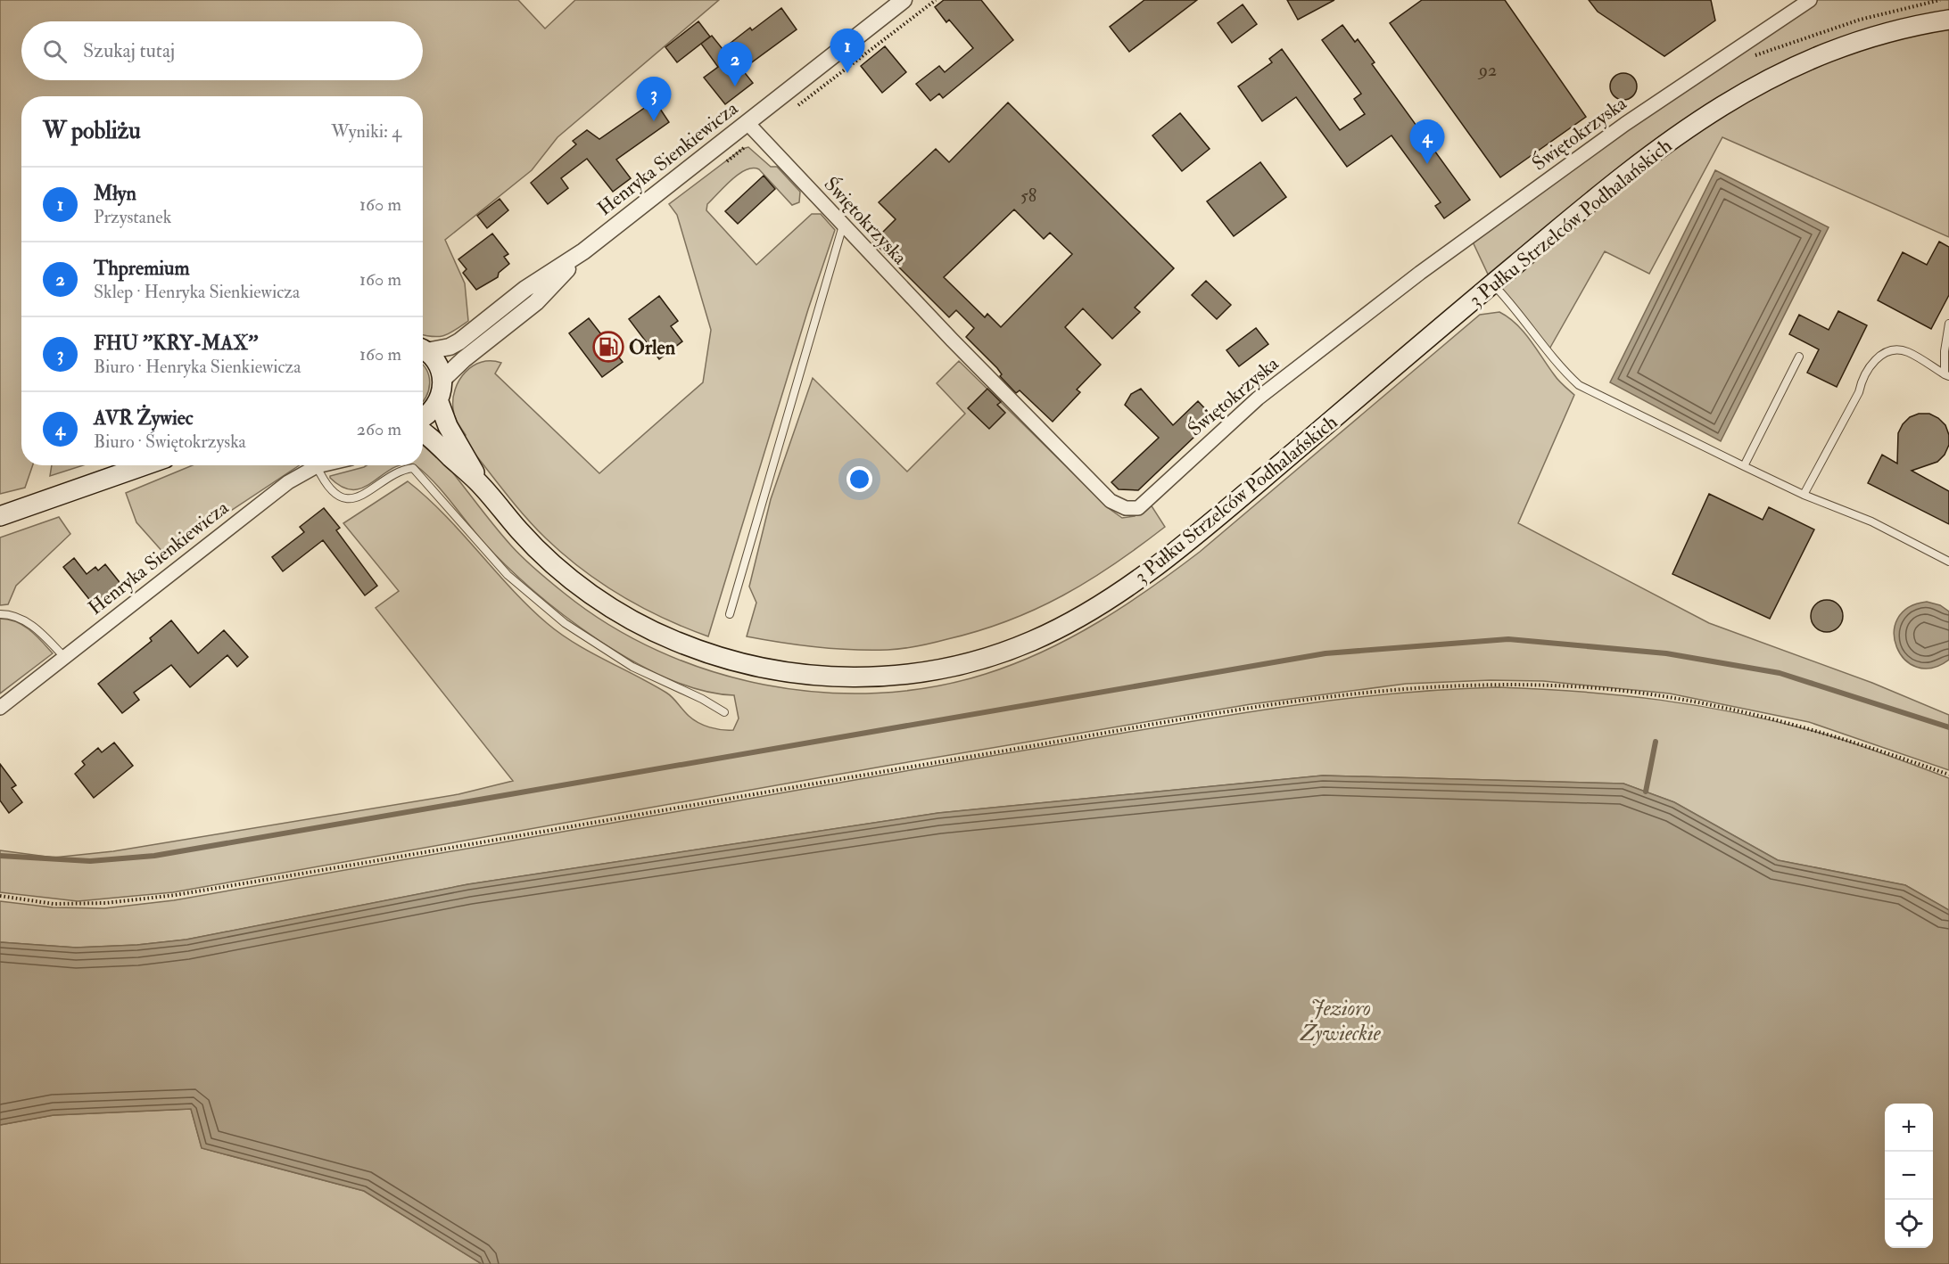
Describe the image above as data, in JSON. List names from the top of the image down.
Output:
{
  "streets": {
    "main road": ["3 Pułku Strzelców Podhalańskich"],
    "street": ["Świętokrzyska", "Henryka Sienkiewicza"]
  },
  "crossings": [
    ["Świętokrzyska", "Henryka Sienkiewicza"]
  ],
  "water": ["Jezioro Żywieckie"],
  "places": {
    "fuel station": ["Orlen"]
  },
  "house_numbers": ["92", "58"],
  "page": {
    "search": "Szukaj tutaj",
    "pins": [
      "1",
      "2",
      "3",
      "4"
    ],
    "heading": ["W pobliżu", "Wyniki: 4"],
    "list": [
      {
        "mark": "1",
        "name": "Młyn",
        "note": "Przystanek",
        "value": "160 m"
      },
      {
        "mark": "2",
        "name": "Thpremium",
        "note": "Sklep · Henryka Sienkiewicza",
        "value": "160 m"
      },
      {
        "mark": "3",
        "name": "FHU ''KRY-MAX''",
        "note": "Biuro · Henryka Sienkiewicza",
        "value": "160 m"
      },
      {
        "mark": "4",
        "name": "AVR Żywiec",
        "note": "Biuro · Świętokrzyska",
        "value": "260 m"
      }
    ],
    "map_buttons": ["+", "−"]
  }
}
